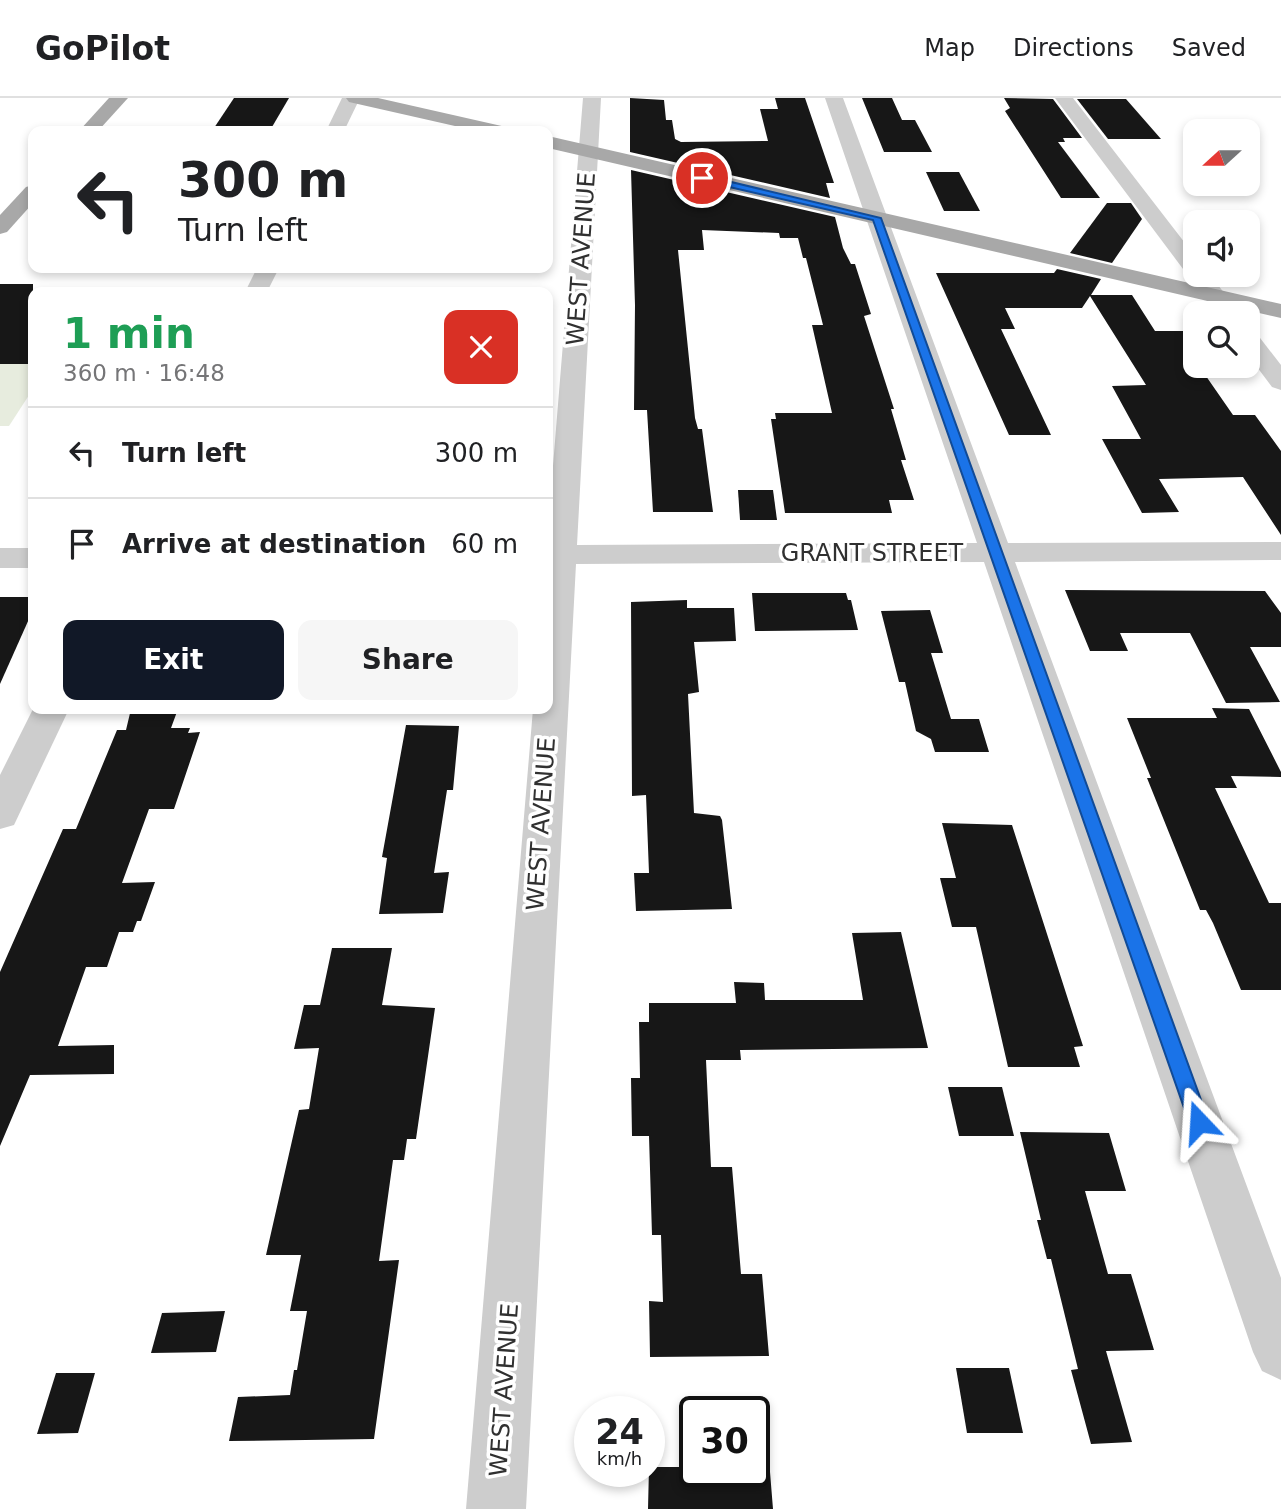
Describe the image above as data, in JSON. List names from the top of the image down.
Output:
{
  "streets": {
    "street": ["WEST AVENUE", "GRANT STREET"]
  },
  "crossings": [
    ["WEST AVENUE", "GRANT STREET"]
  ],
  "north": "left",
  "page": {
    "header": "GoPilot",
    "nav": ["Map", "Directions", "Saved"],
    "turn": ["300 m", "Turn left"],
    "heading": ["1 min", "360 m · 16:48"],
    "list": [
      {
        "name": "Turn left",
        "value": "300 m"
      },
      {
        "name": "Arrive at destination",
        "value": "60 m"
      }
    ],
    "buttons": ["Exit", "Share"],
    "speed": "24 km/h",
    "limit": "30"
  }
}
